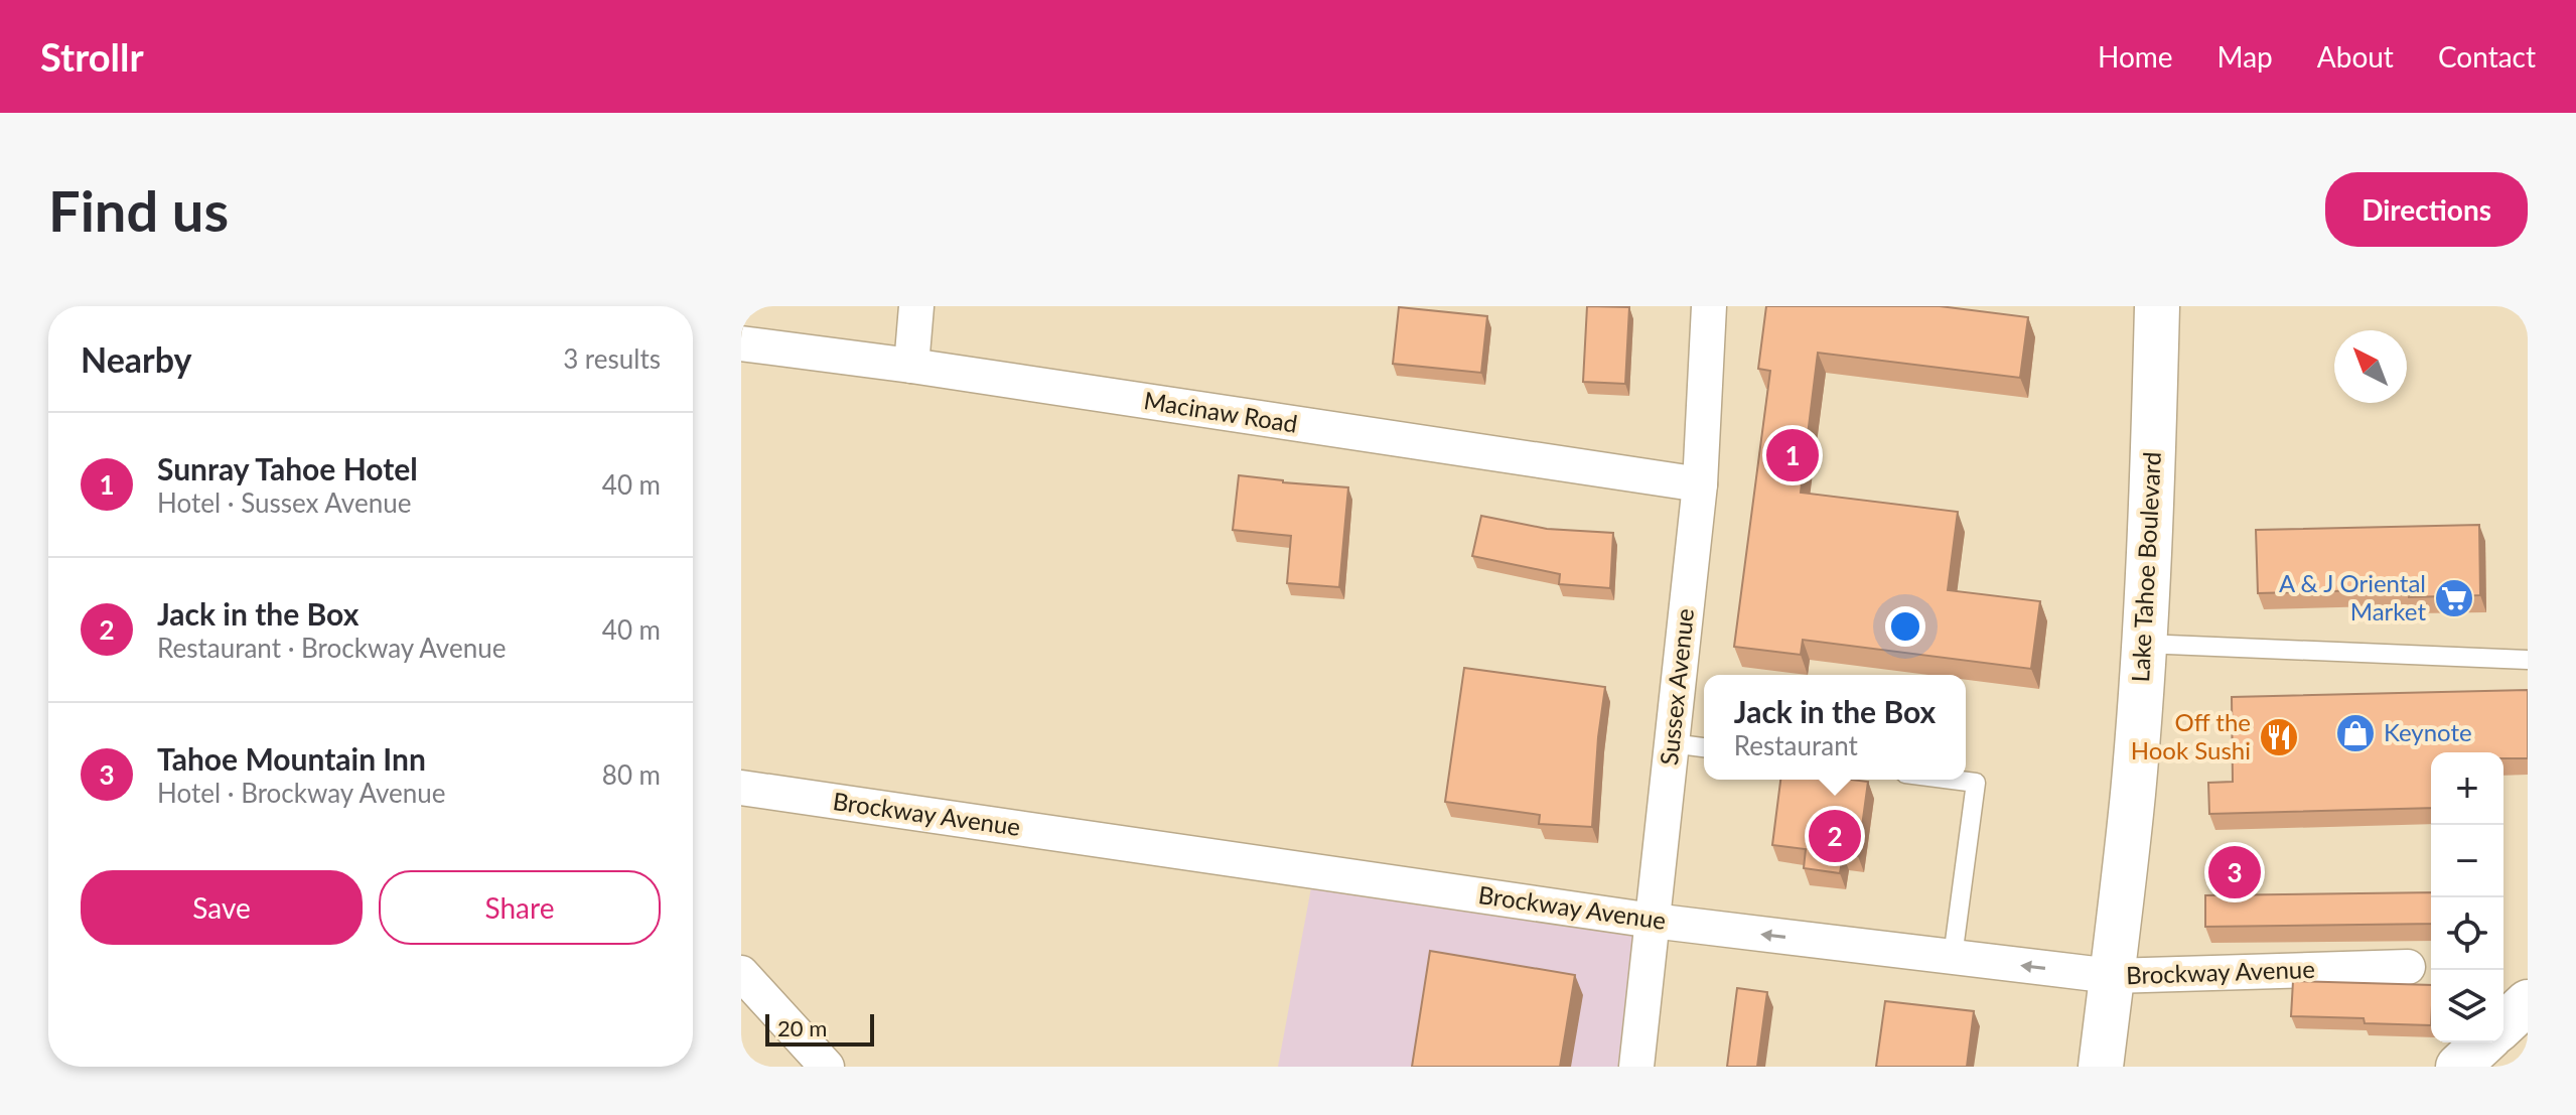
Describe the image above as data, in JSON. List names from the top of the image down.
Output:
{
  "streets": {
    "main road": ["Lake Tahoe Boulevard"],
    "street": ["Macinaw Road", "Sussex Avenue", "Brockway Avenue"]
  },
  "crossings": [
    ["Macinaw Road", "Sussex Avenue"],
    ["Lake Tahoe Boulevard", "Brockway Avenue"],
    ["Sussex Avenue", "Brockway Avenue"]
  ],
  "places": {
    "supermarket": ["A & J Oriental Market"],
    "shop": ["Keynote"],
    "restaurant": ["Off the Hook Sushi"]
  },
  "scale_bar": "20 m",
  "north": "top left",
  "page": {
    "header": "Strollr",
    "nav": [
      "Home",
      "Map",
      "About",
      "Contact"
    ],
    "buttons": [
      "Directions",
      ["Save", "Share"]
    ],
    "title": "Find us",
    "heading": ["Nearby", "3 results"],
    "list": [
      {
        "mark": "1",
        "name": "Sunray Tahoe Hotel",
        "note": "Hotel · Sussex Avenue",
        "value": "40 m"
      },
      {
        "mark": "2",
        "name": "Jack in the Box",
        "note": "Restaurant · Brockway Avenue",
        "value": "40 m"
      },
      {
        "mark": "3",
        "name": "Tahoe Mountain Inn",
        "note": "Hotel · Brockway Avenue",
        "value": "80 m"
      }
    ],
    "pins": ["1", "2", "3"],
    "popup": ["Jack in the Box", "Restaurant"],
    "map_buttons": ["+", "−"],
    "scale": "20 m"
  }
}
